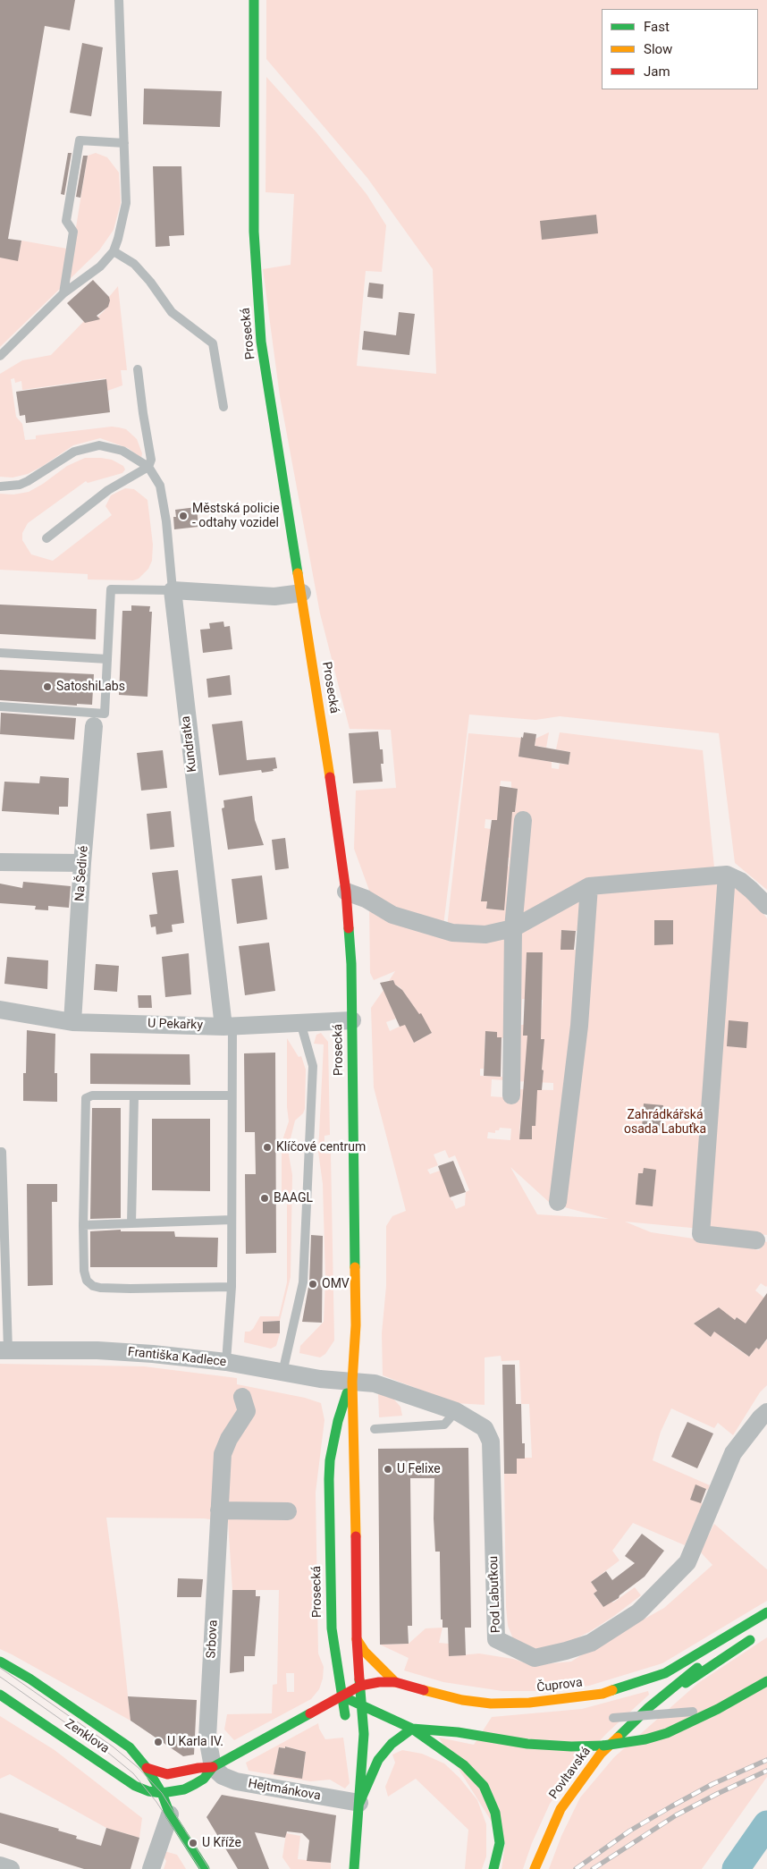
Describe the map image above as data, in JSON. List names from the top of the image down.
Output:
{
  "streets": {
    "main road": [
      "Prosecká",
      "Čuprova",
      "Zenklova",
      "Povltavská"
    ],
    "street": [
      "Kundratka",
      "Na Šedivé",
      "U Pekařky",
      "Františka Kadlece",
      "Pod Labuťkou",
      "Srbova",
      "Hejtmánkova"
    ]
  },
  "crossings": [
    ["Prosecká", "U Pekařky"],
    ["Prosecká", "Františka Kadlece"],
    ["Prosecká", "Pod Labuťkou"],
    ["Prosecká", "Čuprova"],
    ["Prosecká", "Hejtmánkova"],
    ["Kundratka", "U Pekařky"],
    ["Na Šedivé", "U Pekařky"],
    ["Františka Kadlece", "Pod Labuťkou"],
    ["Srbova", "Čuprova"],
    ["Srbova", "Hejtmánkova"],
    ["Čuprova", "Zenklova"],
    ["Čuprova", "Povltavská"],
    ["Čuprova", "Hejtmánkova"]
  ],
  "parks": ["Zahrádkářská osada Labuťka"],
  "places": [
    "Městská policie - odtahy vozidel",
    "SatoshiLabs",
    "Klíčové centrum",
    "BAAGL",
    "OMV",
    "U Felixe",
    "U Karla IV.",
    "U Kříže"
  ],
  "legend": ["Fast", "Slow", "Jam"]
}
